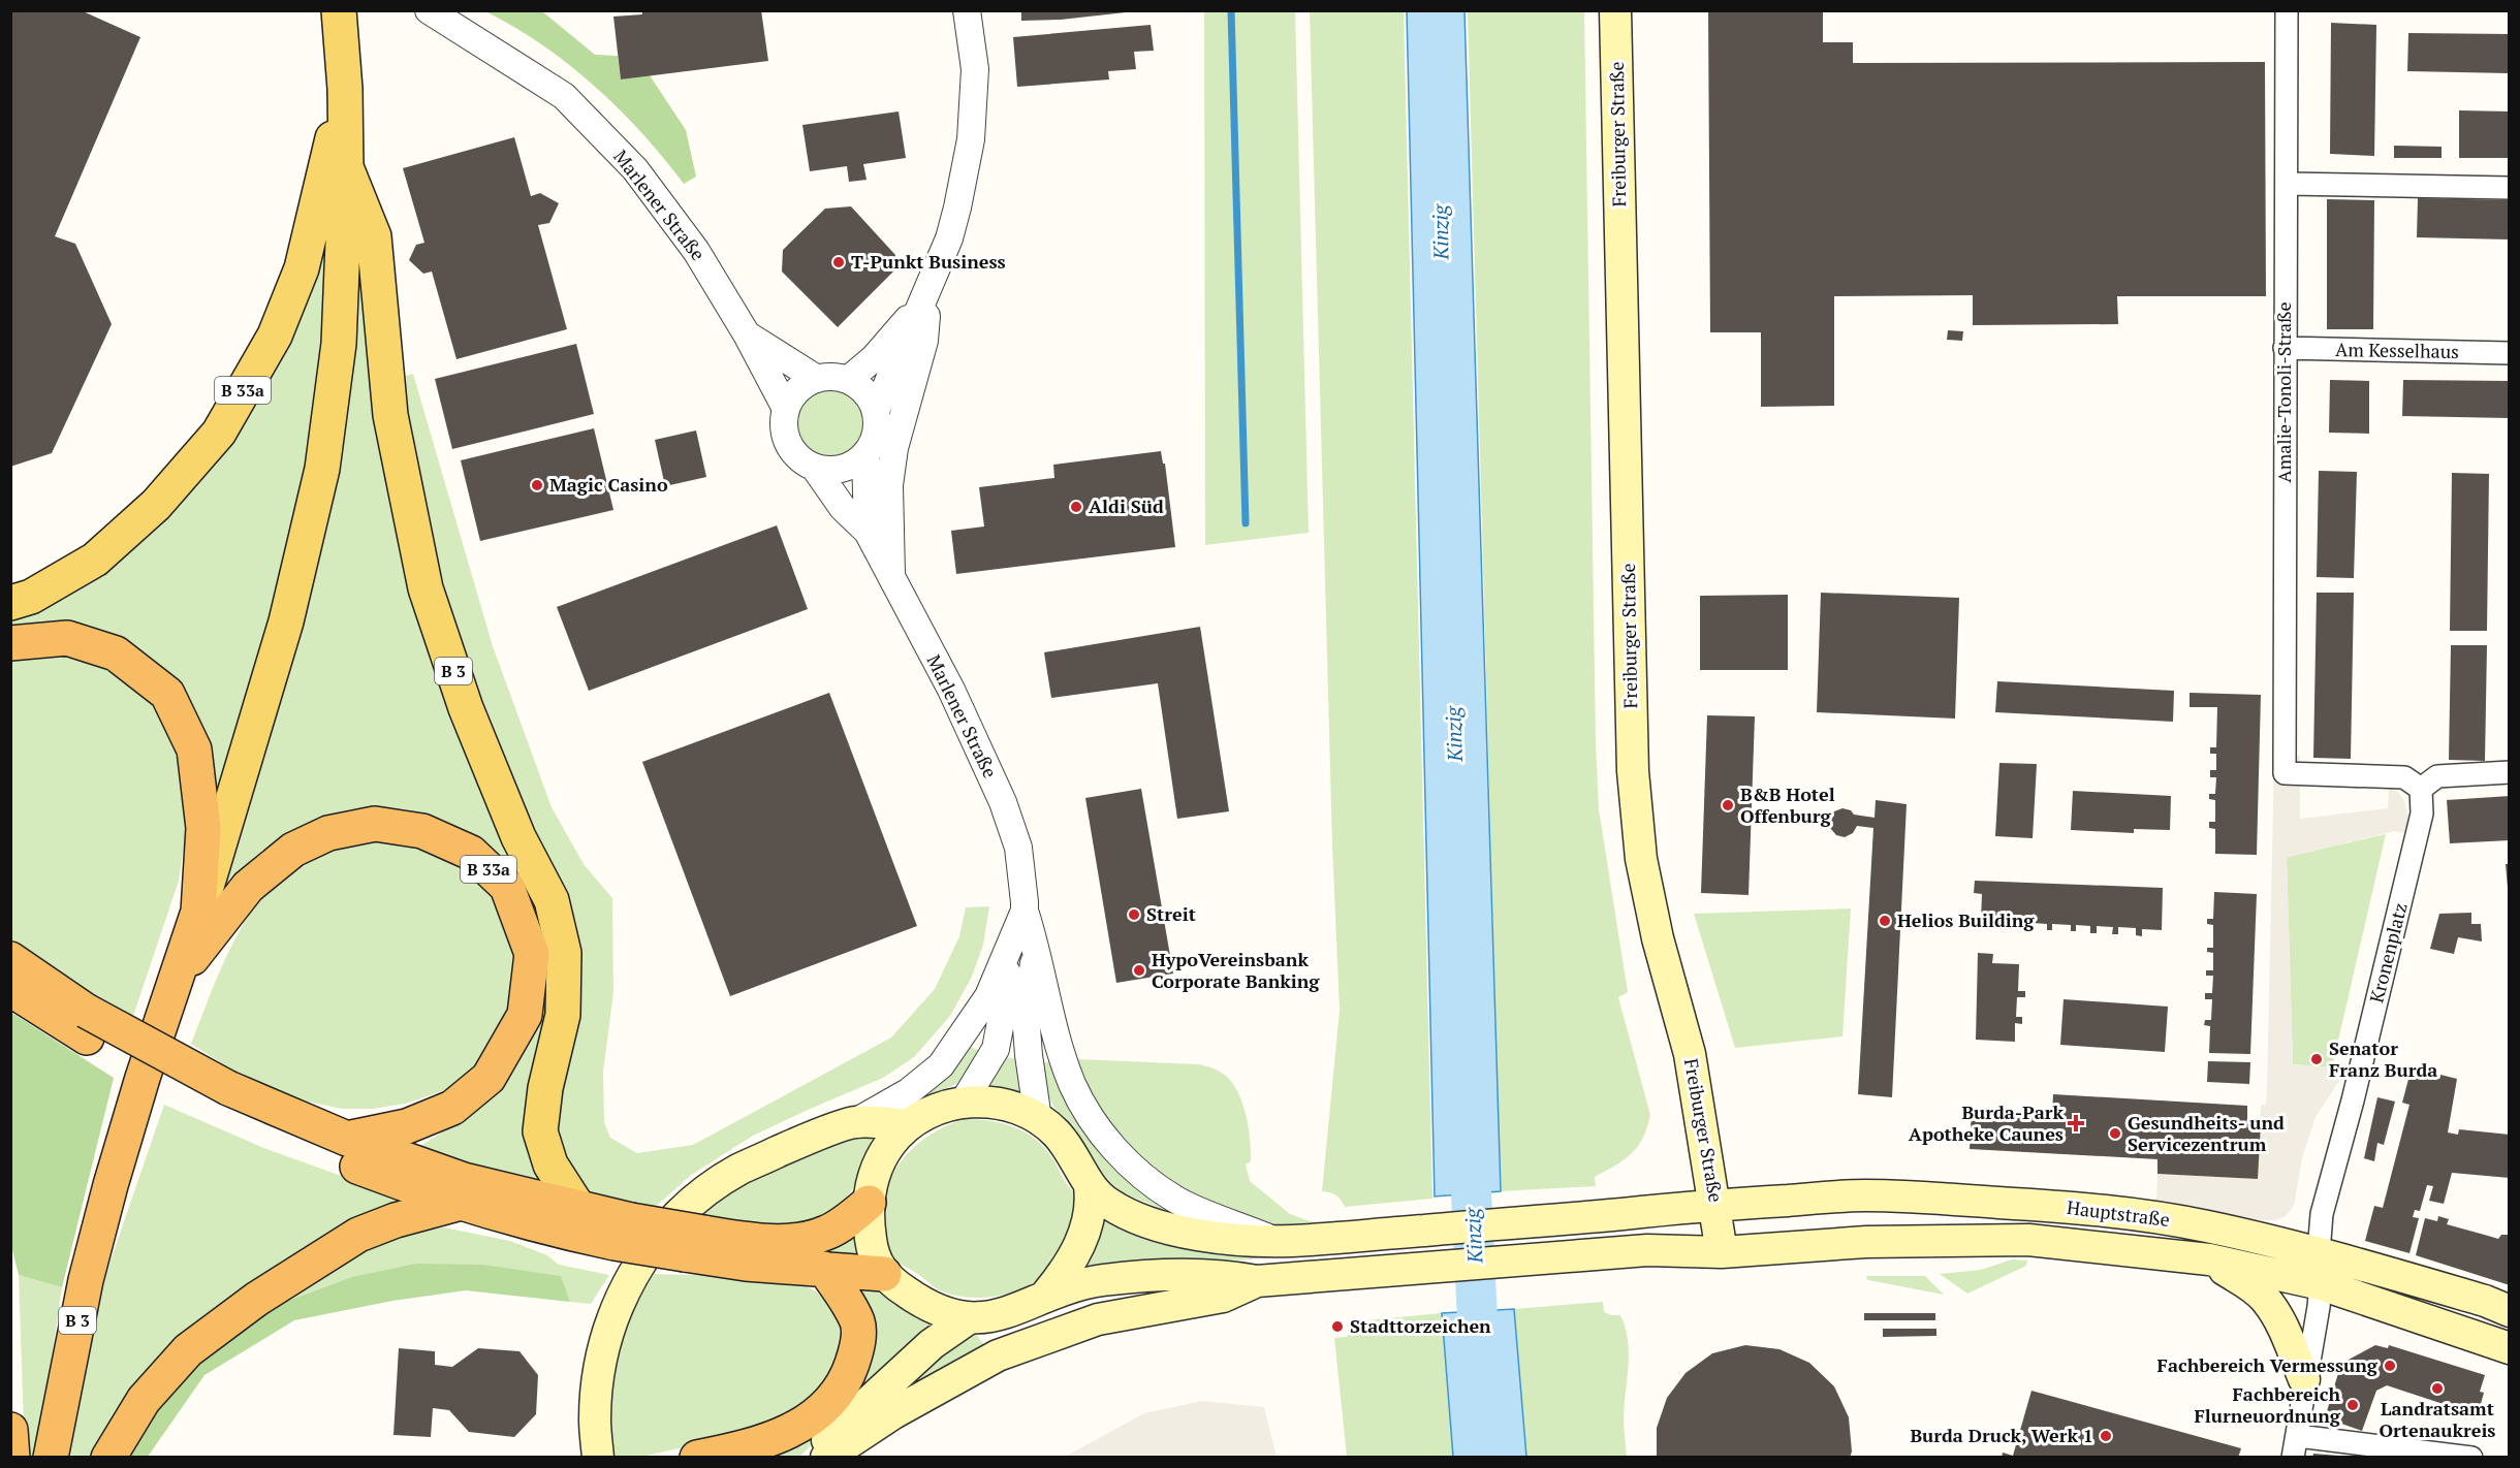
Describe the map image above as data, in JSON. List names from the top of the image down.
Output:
{
  "streets": {
    "highway": ["B 33a", "B 3"],
    "main road": ["Freiburger Straße", "Marlener Straße", "Hauptstraße"],
    "street": ["Am Kesselhaus", "Amalie-Tonoli-Straße", "Kronenplatz"]
  },
  "crossings": [
    ["Freiburger Straße", "Hauptstraße"],
    ["Marlener Straße", "Hauptstraße"],
    ["Am Kesselhaus", "Amalie-Tonoli-Straße"],
    ["B 33a", "B 3"],
    ["Amalie-Tonoli-Straße", "Kronenplatz"],
    ["Kronenplatz", "Hauptstraße"]
  ],
  "water": ["Kinzig"],
  "places": {
    "other": [
      "T-Punkt Business",
      "Magic Casino",
      "Aldi Süd",
      "B&B Hotel Offenburg",
      "Streit",
      "Helios Building",
      "HypoVereinsbank Corporate Banking",
      "Senator Franz Burda",
      "Gesundheits- und Servicezentrum",
      "Stadttorzeichen",
      "Fachbereich Vermessung",
      "Landratsamt Ortenaukreis",
      "Fachbereich Flurneuordnung",
      "Burda Druck, Werk 1"
    ],
    "health": ["Burda-Park Apotheke Caunes"]
  }
}
